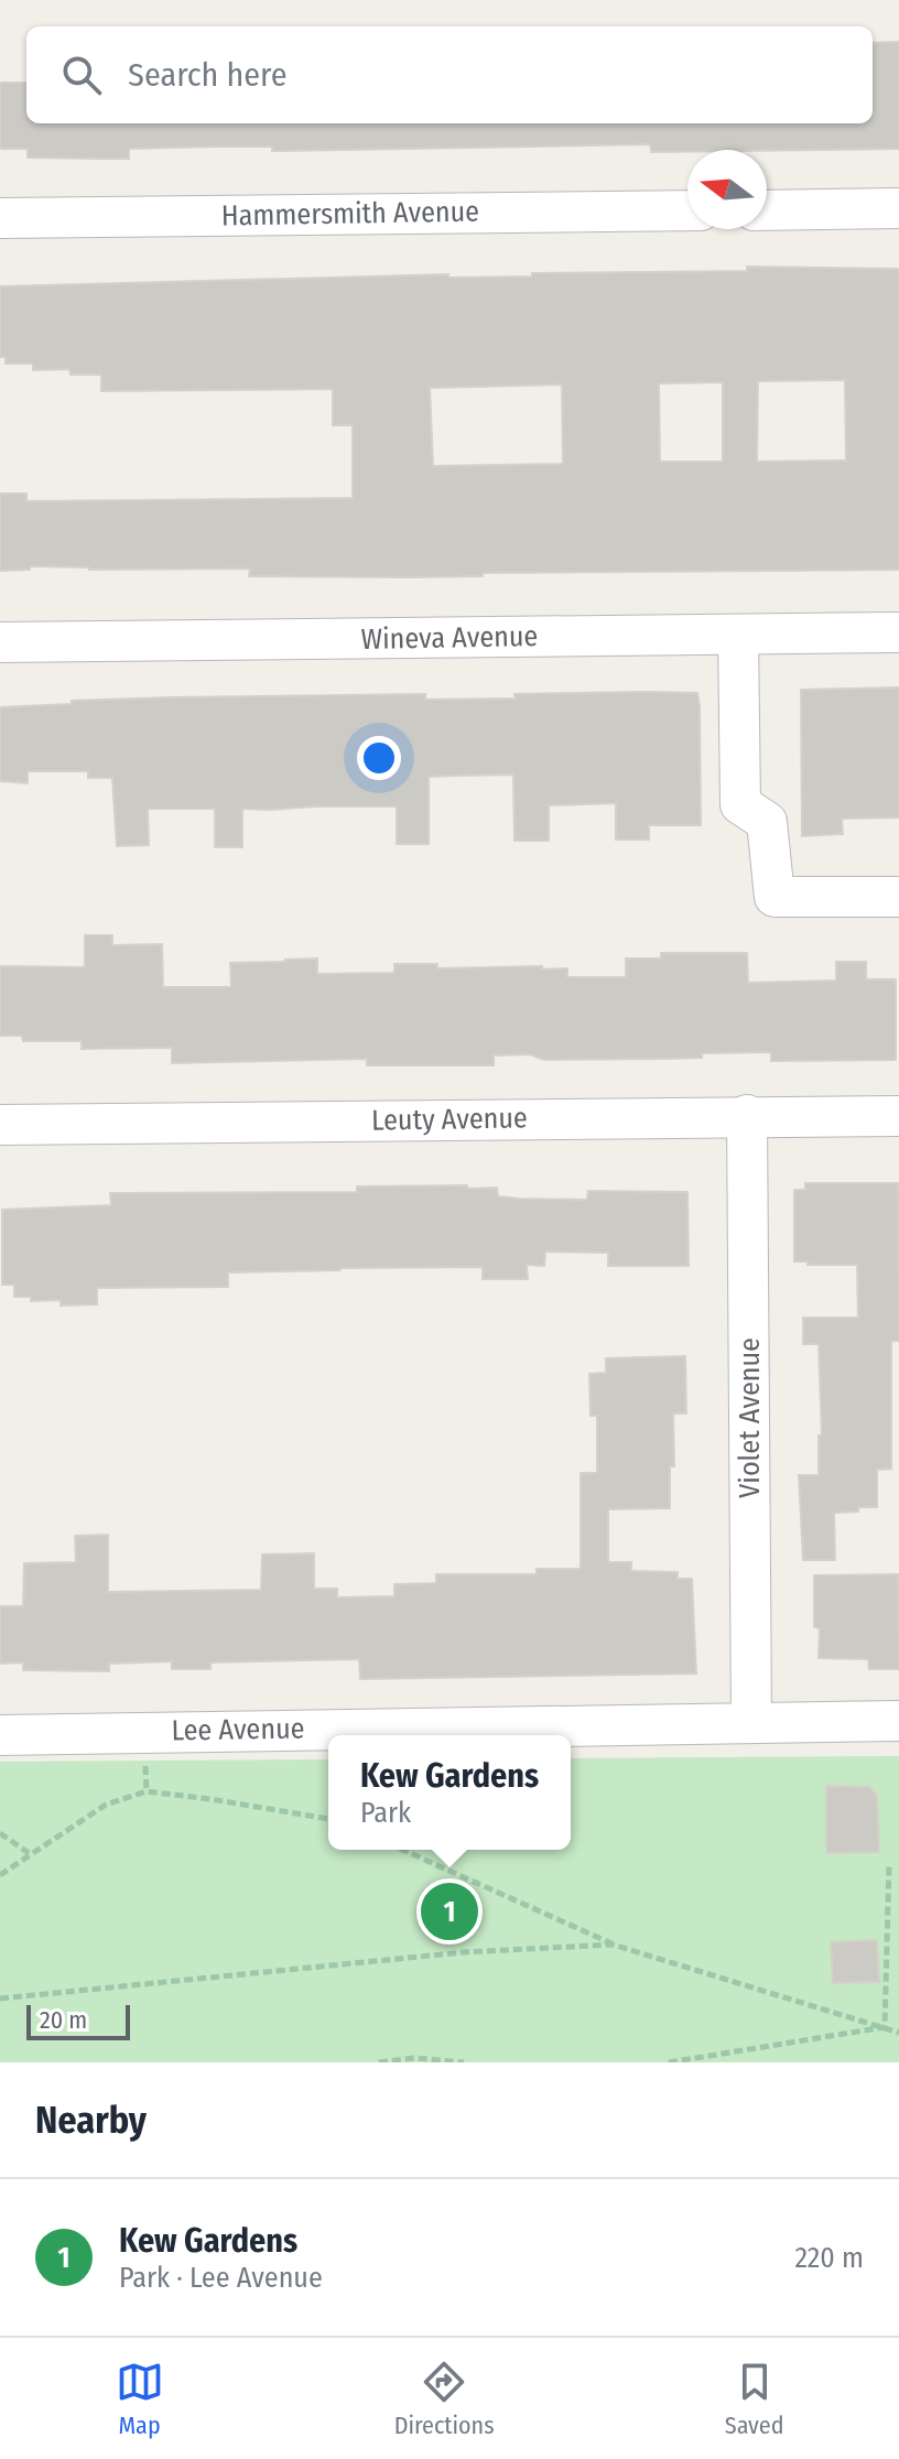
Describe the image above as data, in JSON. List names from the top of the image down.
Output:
{
  "streets": {
    "street": [
      "Hammersmith Avenue",
      "Wineva Avenue",
      "Leuty Avenue",
      "Violet Avenue",
      "Lee Avenue"
    ]
  },
  "crossings": [
    ["Leuty Avenue", "Violet Avenue"],
    ["Violet Avenue", "Lee Avenue"]
  ],
  "scale_bar": "20 m",
  "north": "left",
  "page": {
    "search": "Search here",
    "popup": ["Kew Gardens", "Park"],
    "pins": "1",
    "scale": "20 m",
    "heading": "Nearby",
    "list": [
      {
        "mark": "1",
        "name": "Kew Gardens",
        "note": "Park · Lee Avenue",
        "value": "220 m"
      }
    ],
    "nav": ["Map", "Directions", "Saved"]
  }
}
